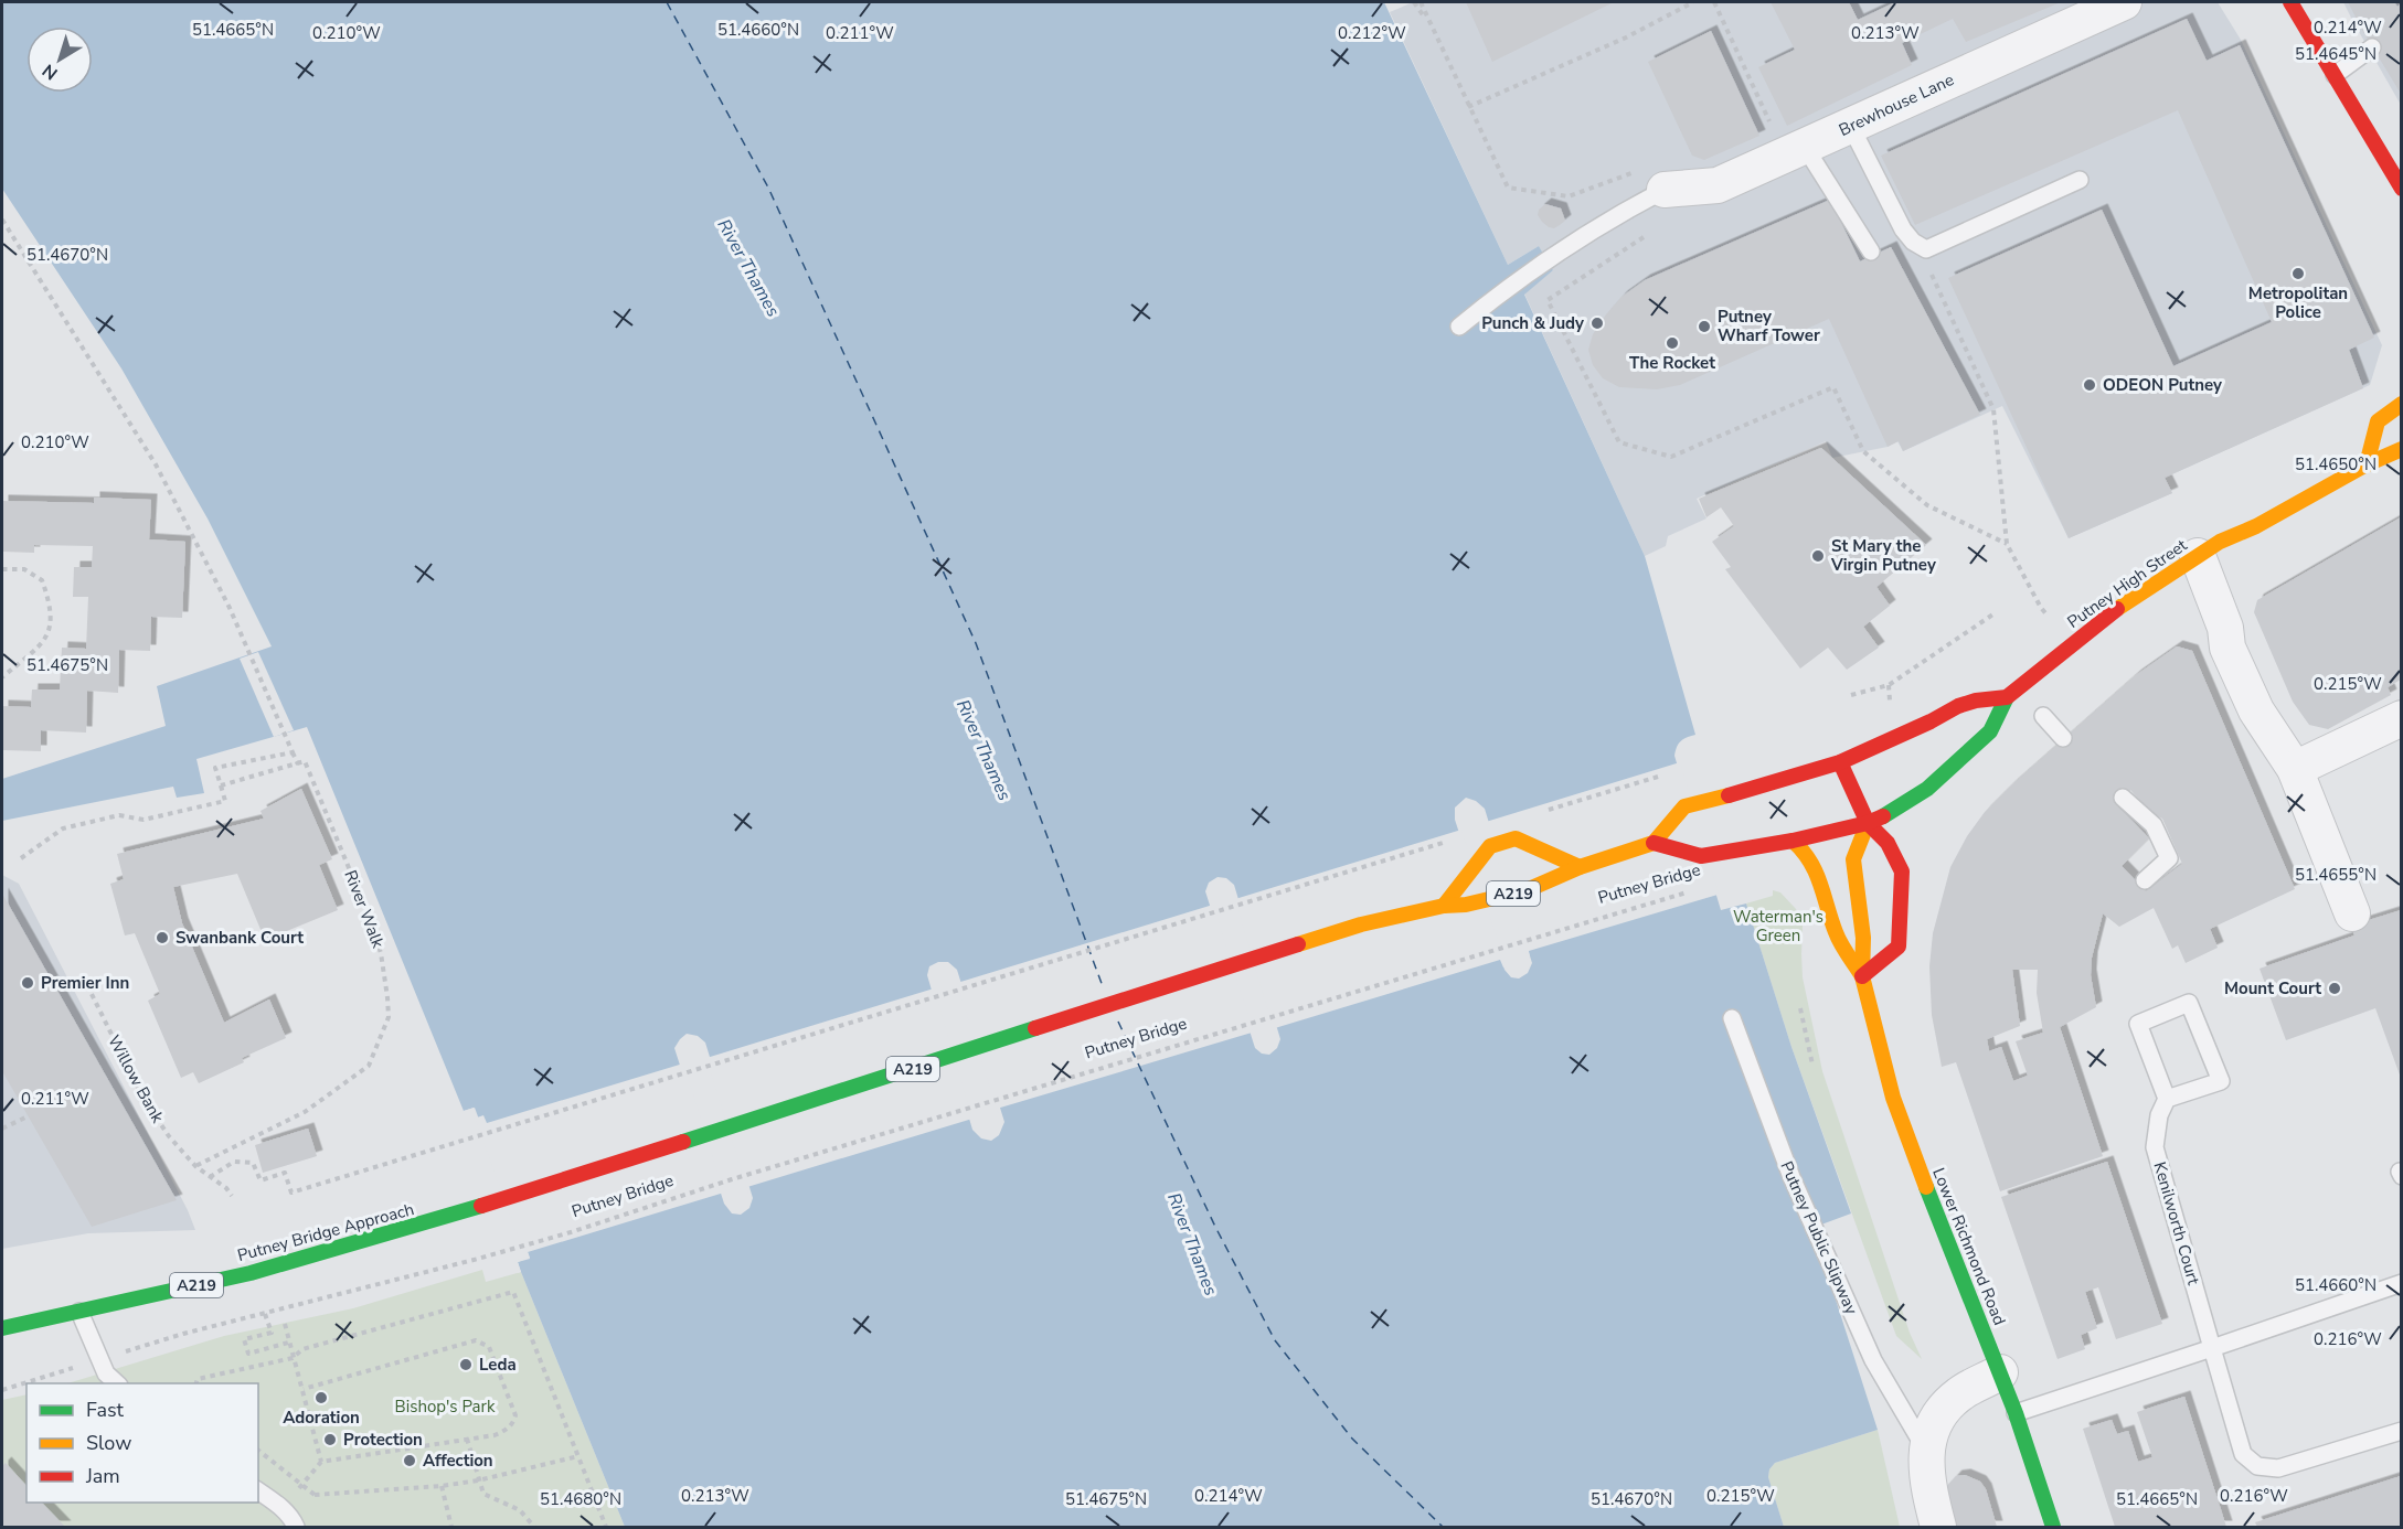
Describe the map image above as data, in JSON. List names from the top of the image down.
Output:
{
  "streets": {
    "main road": [
      "Putney High Street",
      "Putney Bridge",
      "A219",
      "Putney Bridge Approach",
      "Lower Richmond Road"
    ],
    "street": ["Brewhouse Lane"],
    "lane": ["Kenilworth Court", "Putney Public Slipway"],
    "path": ["River Walk", "Willow Bank"]
  },
  "crossings": [
    ["Putney High Street", "Putney Bridge"],
    ["Putney Bridge", "Putney Bridge Approach"],
    ["Putney Bridge", "Lower Richmond Road"],
    ["River Walk", "Willow Bank"]
  ],
  "water": ["River Thames"],
  "parks": ["Waterman's Green", "Bishop's Park"],
  "places": [
    "Metropolitan Police",
    "Punch & Judy",
    "Putney Wharf Tower",
    "The Rocket",
    "ODEON Putney",
    "St Mary the Virgin Putney",
    "Swanbank Court",
    "Premier Inn",
    "Mount Court",
    "Leda",
    "Adoration",
    "Protection",
    "Affection"
  ],
  "legend": ["Fast", "Slow", "Jam"],
  "north": "bottom left",
  "coordinates": [
    "0.214°W",
    "51.4665°N",
    "51.4660°N",
    "0.210°W",
    "0.211°W",
    "0.212°W",
    "0.213°W",
    "51.4645°N",
    "51.4670°N",
    "51.4650°N",
    "51.4675°N",
    "0.215°W",
    "51.4655°N",
    "0.216°W",
    "51.4680°N"
  ]
}
